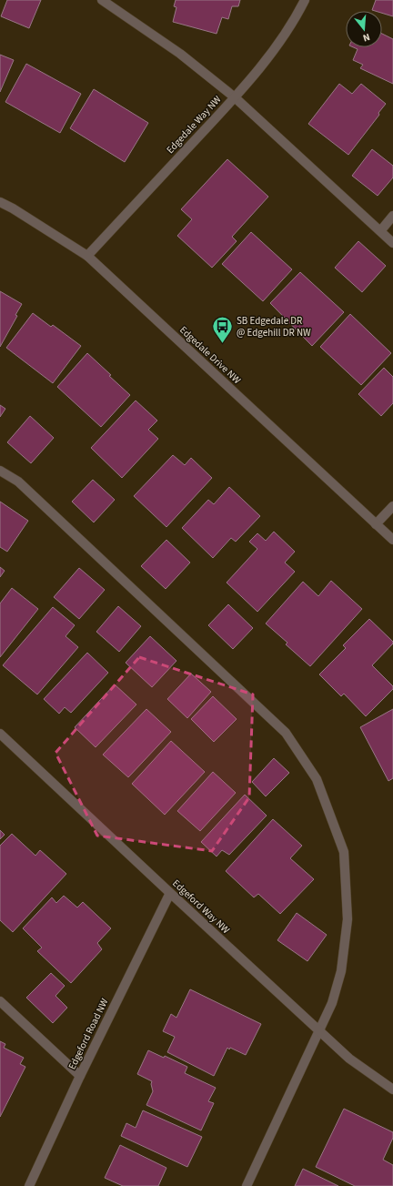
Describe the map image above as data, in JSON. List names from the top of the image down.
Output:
{
  "streets": {
    "street": [
      "Edgedale Way NW",
      "Edgedale Drive NW",
      "Edgeford Way NW",
      "Edgeford Road NW"
    ]
  },
  "crossings": [
    ["Edgedale Way NW", "Edgedale Drive NW"],
    ["Edgeford Way NW", "Edgeford Road NW"]
  ],
  "places": {
    "bus stop": ["SB Edgedale DR @ Edgehill DR NW"]
  },
  "north": "bottom"
}
